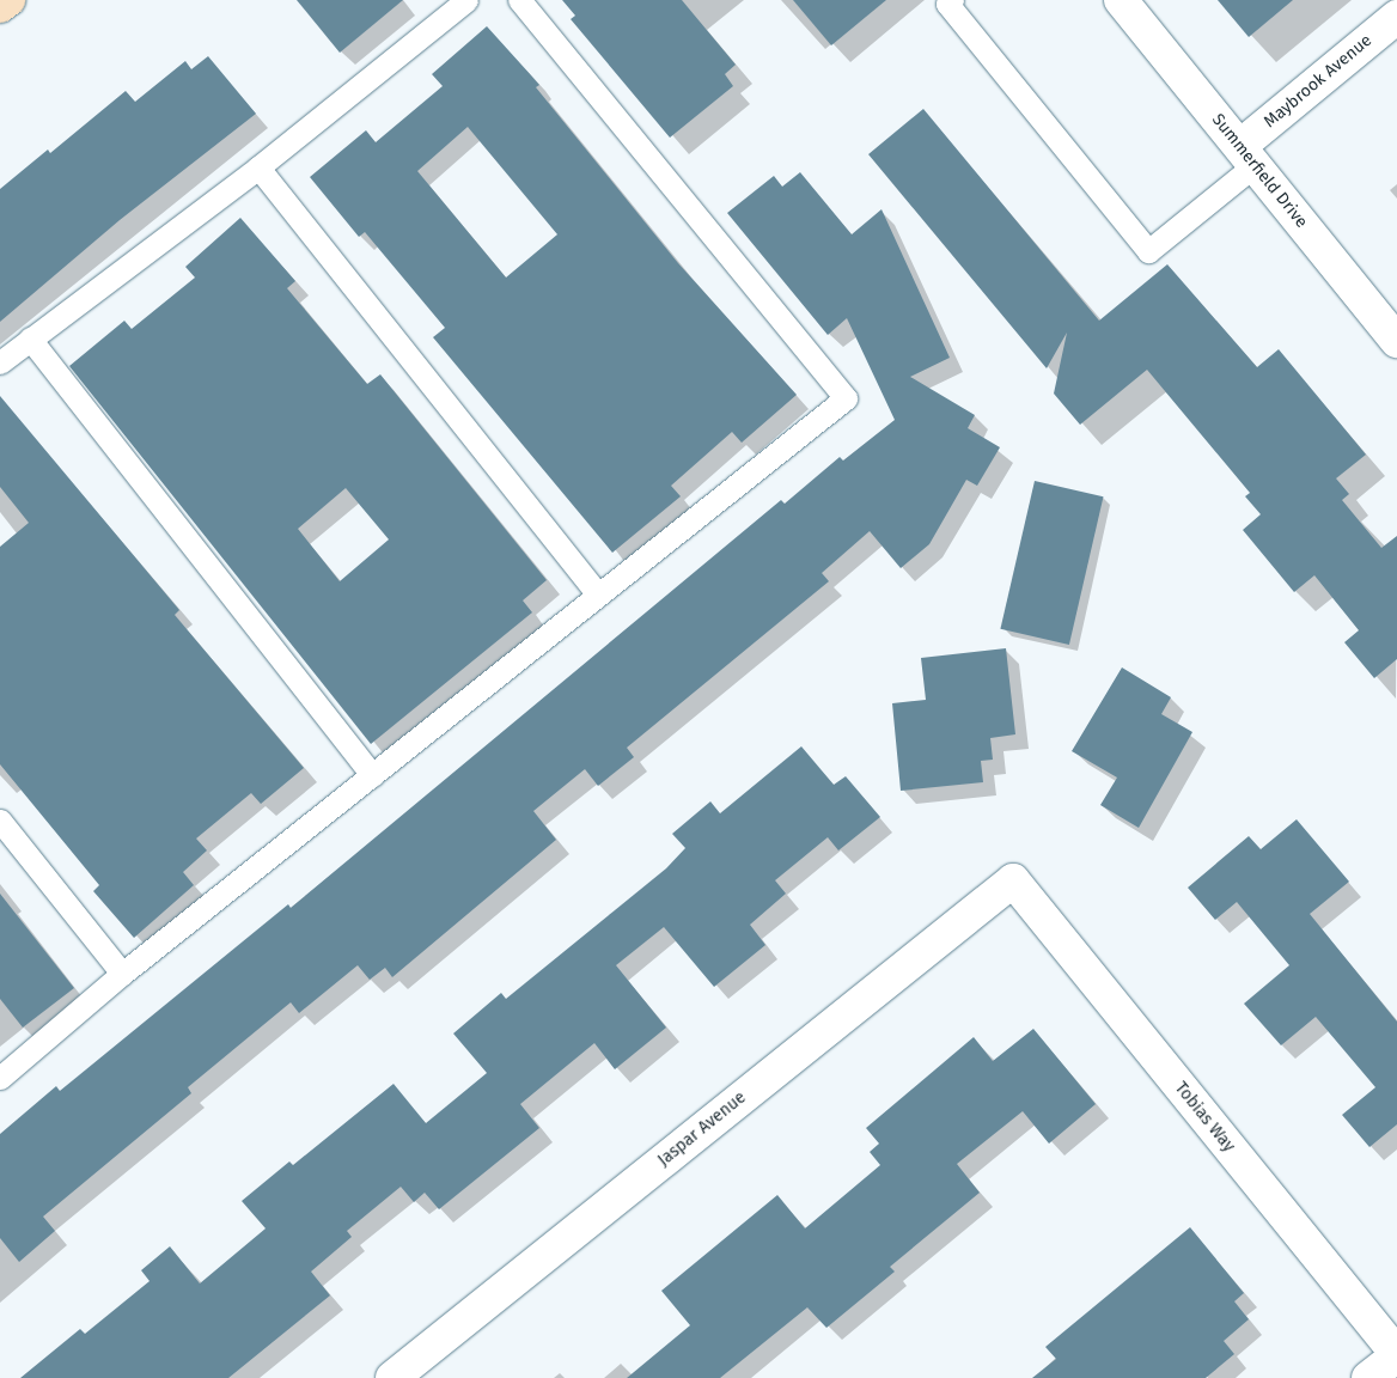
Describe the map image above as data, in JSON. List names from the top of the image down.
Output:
{
  "streets": {
    "street": [
      "Maybrook Avenue",
      "Summerfield Drive",
      "Tobias Way",
      "Jaspar Avenue"
    ]
  },
  "crossings": [
    ["Maybrook Avenue", "Summerfield Drive"],
    ["Tobias Way", "Jaspar Avenue"]
  ]
}
